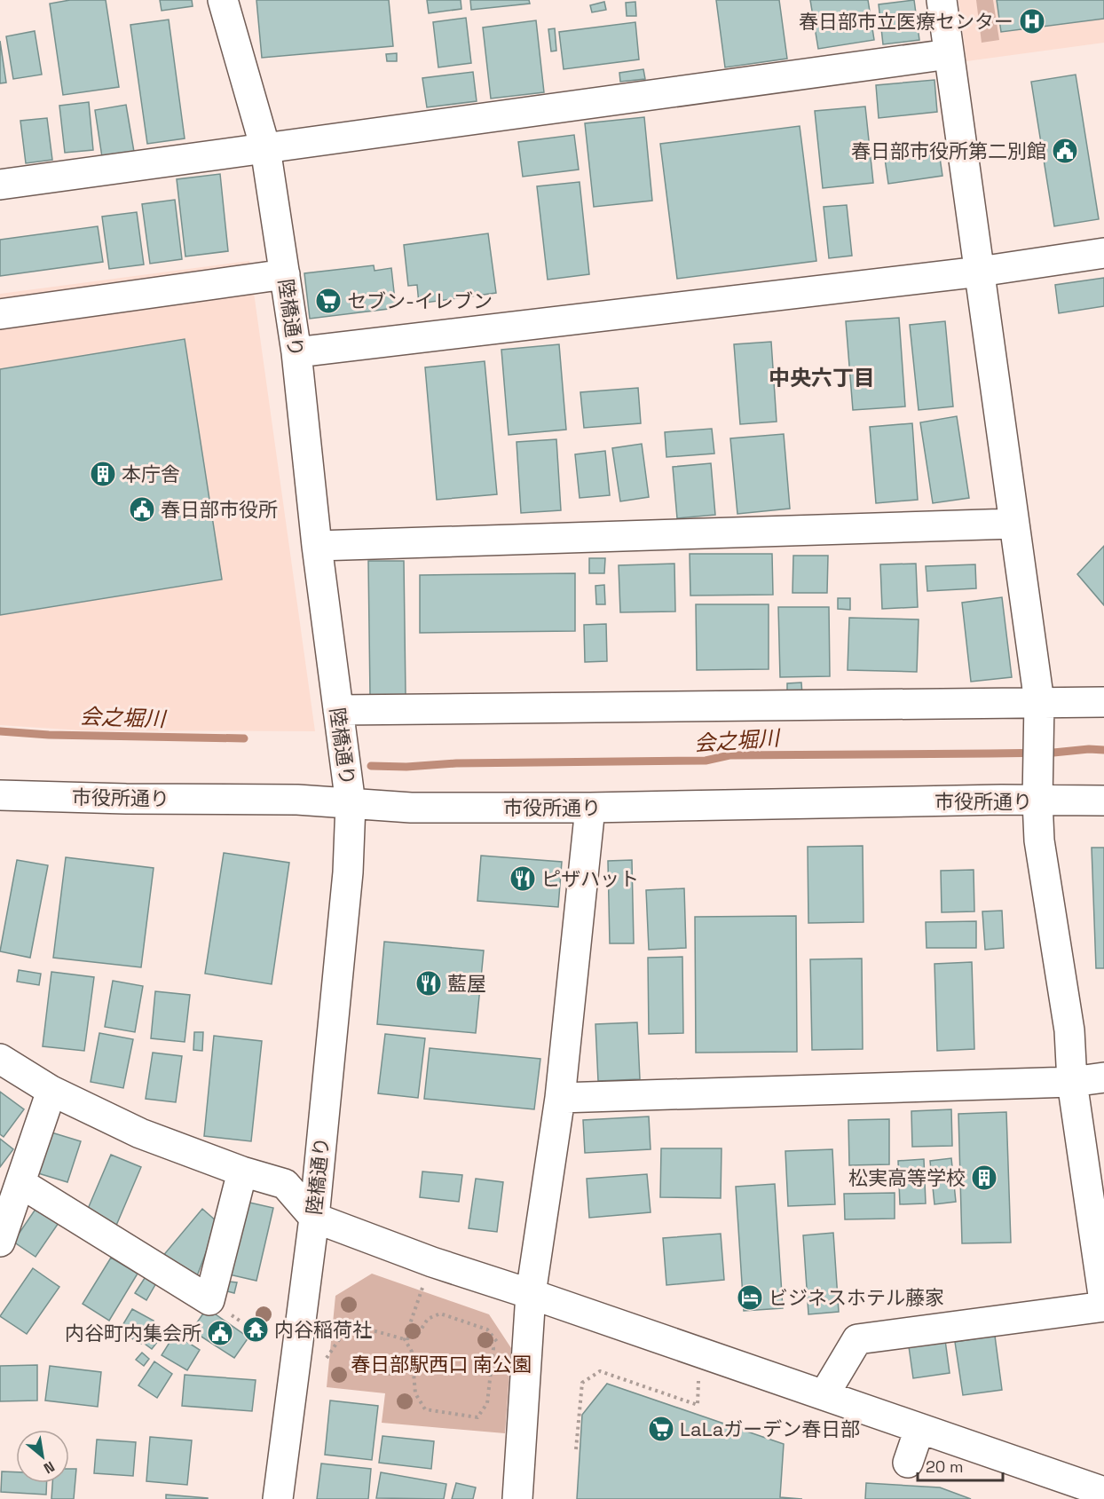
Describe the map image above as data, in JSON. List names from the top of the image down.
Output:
{
  "streets": {
    "street": ["陸橋通り", "市役所通り"]
  },
  "crossings": [
    ["陸橋通り", "市役所通り"]
  ],
  "districts": ["中央六丁目"],
  "water": ["会之堀川"],
  "parks": ["春日部駅西口 南公園"],
  "places": {
    "hospital": ["春日部市立医療センター"],
    "public building": ["春日部市役所第二別館", "春日部市役所", "内谷町内集会所"],
    "supermarket": ["セブン-イレブン", "LaLaガーデン春日部"],
    "building": ["本庁舎", "松実高等学校"],
    "restaurant": ["ピザハット", "藍屋"],
    "hotel": ["ビジネスホテル藤家"],
    "temple": ["内谷稲荷社"]
  },
  "scale_bar": "20 m",
  "north": "bottom right"
}
